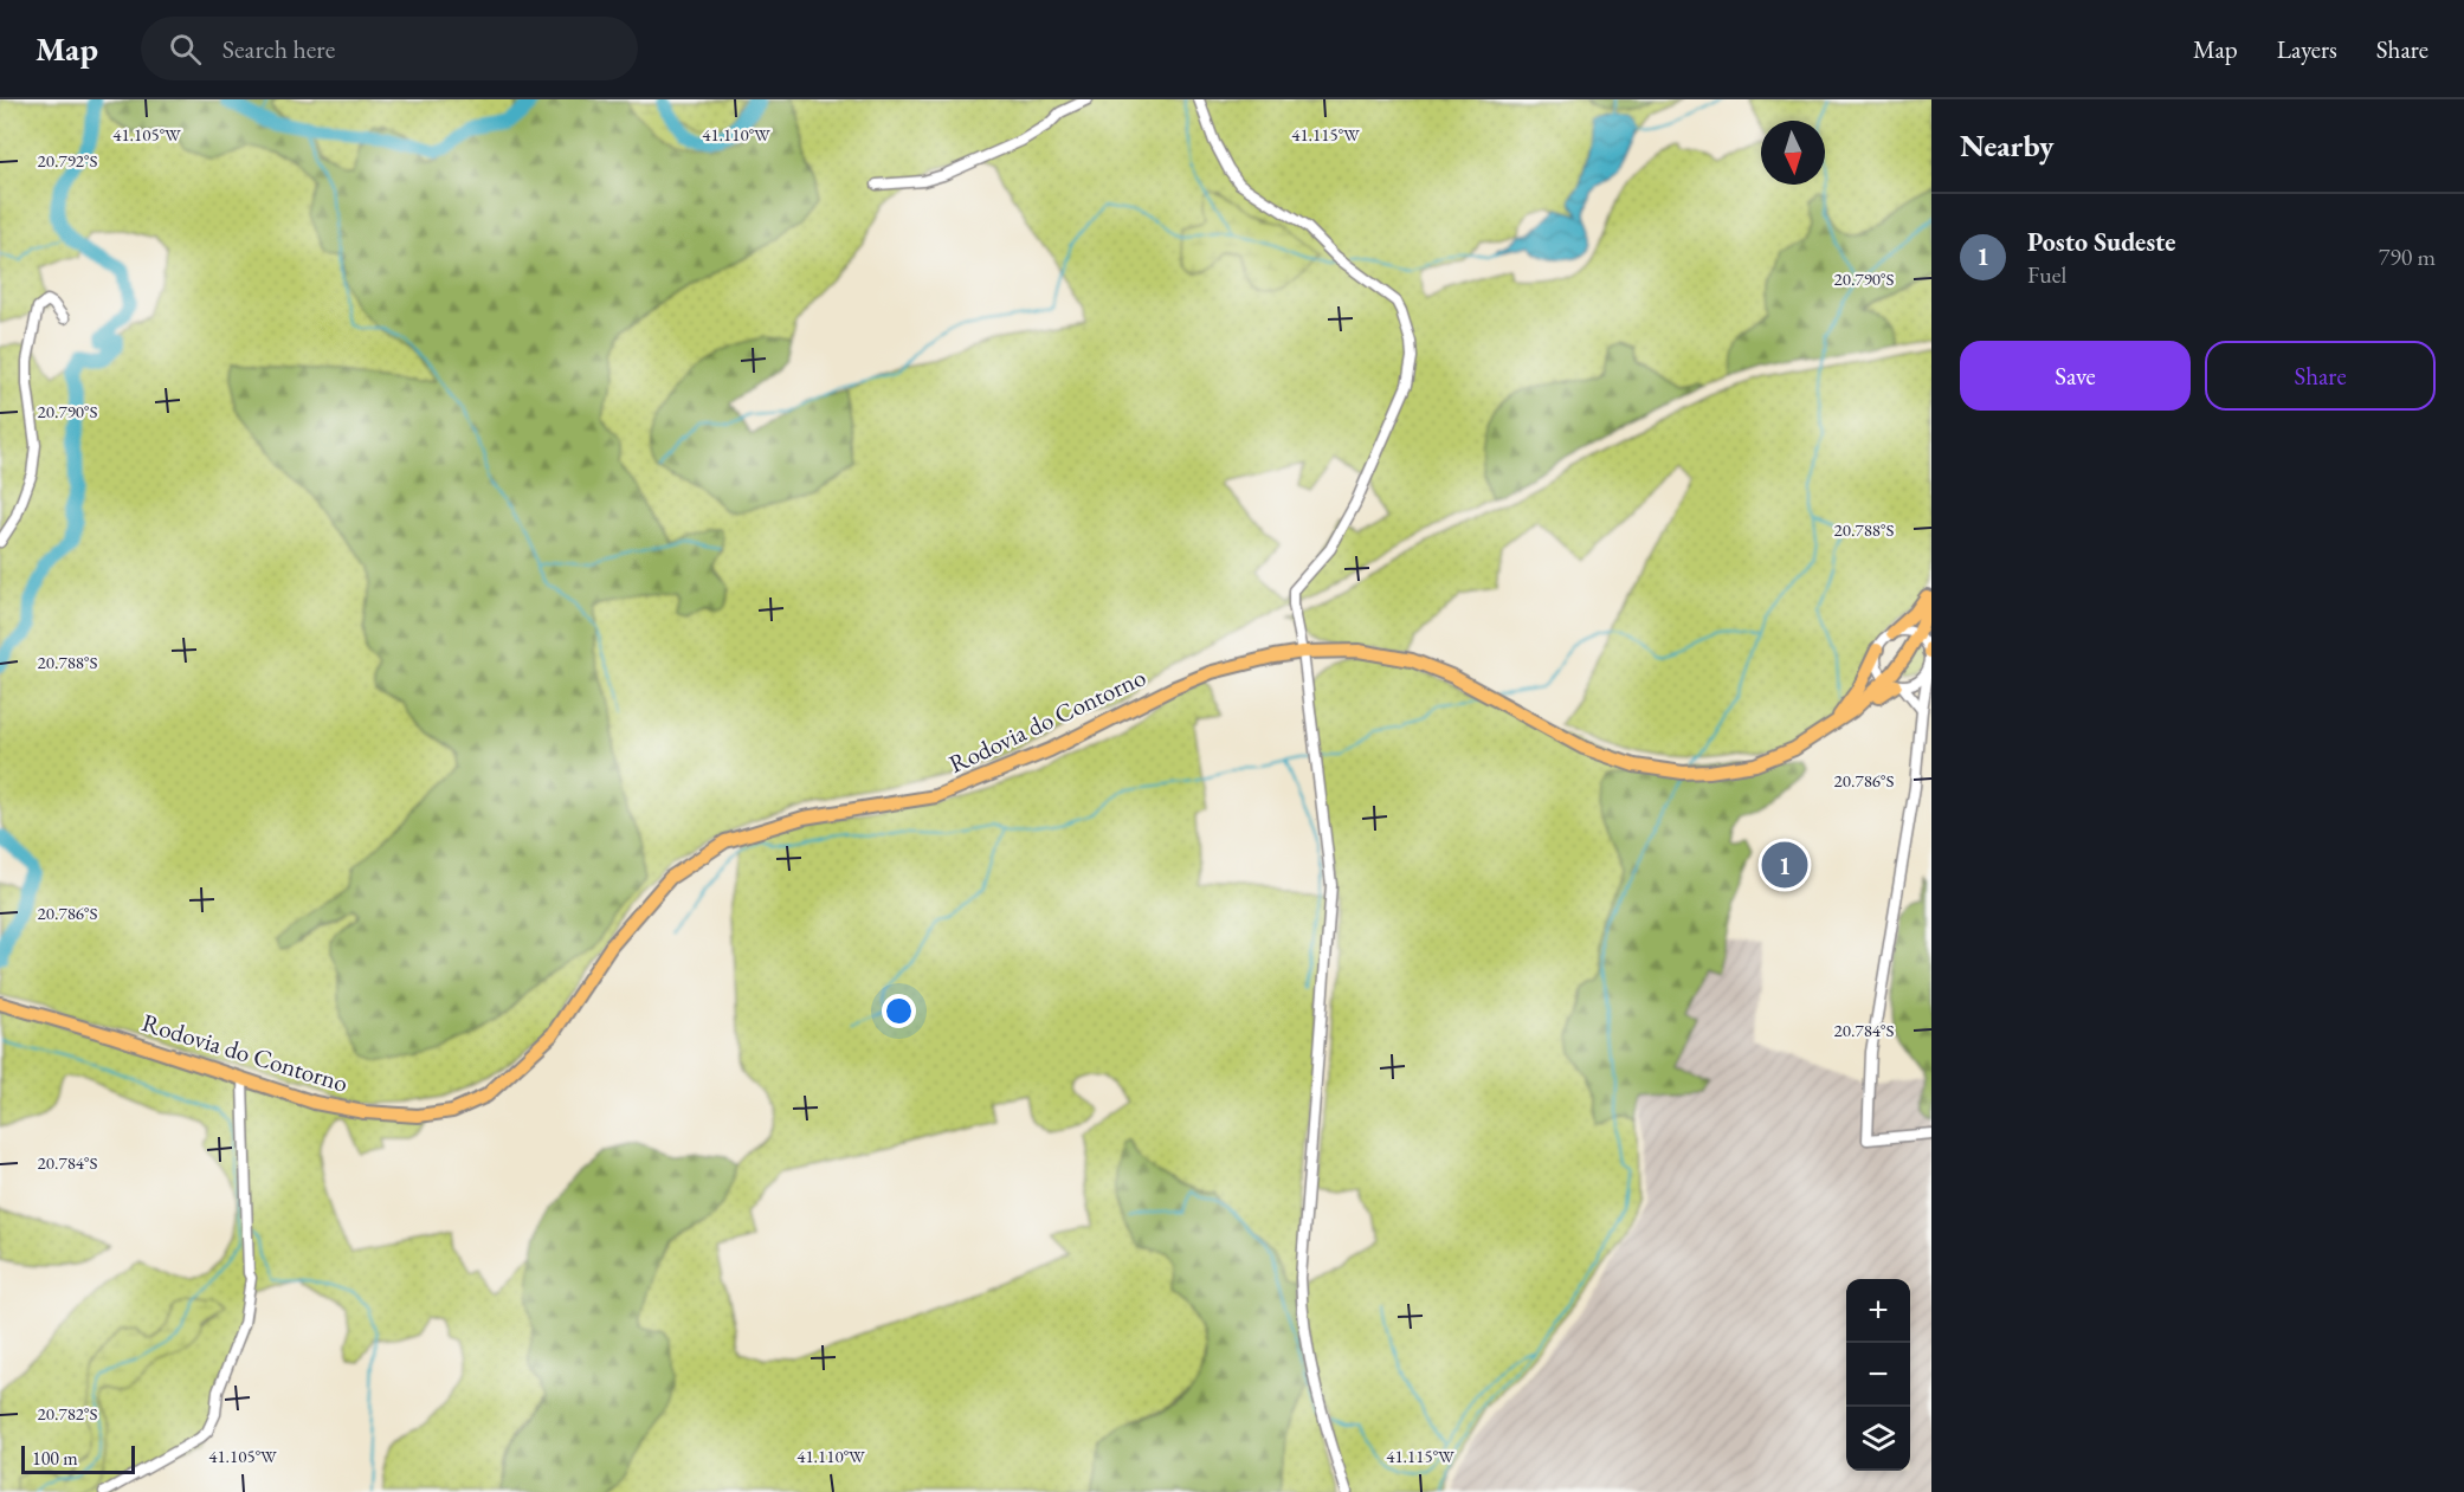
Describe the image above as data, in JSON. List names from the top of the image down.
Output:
{
  "streets": {
    "main road": ["Rodovia do Contorno"]
  },
  "scale_bar": "100 m",
  "north": "bottom",
  "page": {
    "header": "Map",
    "search": "Search here",
    "nav": ["Map", "Layers", "Share"],
    "heading": "Nearby",
    "list": [
      {
        "mark": "1",
        "name": "Posto Sudeste",
        "note": "Fuel",
        "value": "790 m"
      }
    ],
    "buttons": ["Save", "Share"],
    "pins": "1",
    "map_buttons": ["+", "−"],
    "scale": "100 m"
  },
  "coordinates": [
    "41.105°W",
    "41.110°W",
    "41.115°W",
    "20.792°S",
    "20.790°S",
    "20.788°S",
    "20.786°S",
    "20.784°S",
    "20.782°S"
  ]
}
